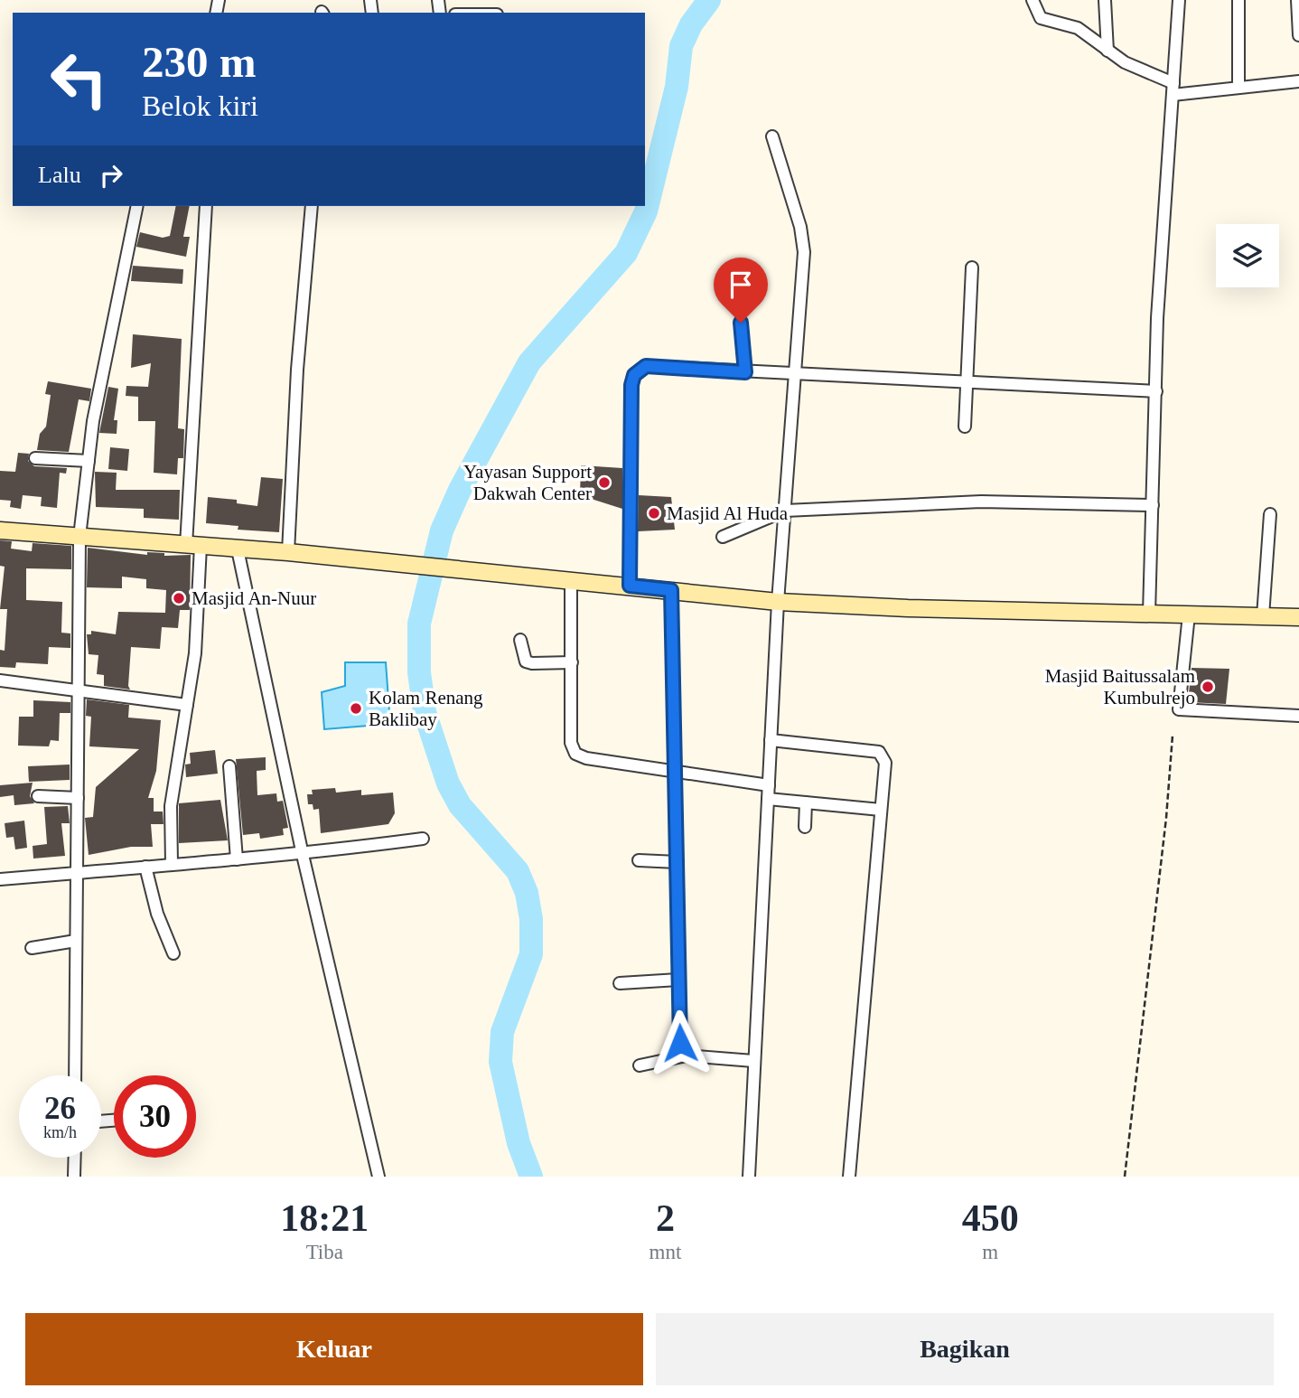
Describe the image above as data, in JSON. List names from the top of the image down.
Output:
{
  "places": [
    "Yayasan Support Dakwah Center",
    "Masjid Al Huda",
    "Masjid An-Nuur",
    "Masjid Baitussalam Kumbulrejo",
    "Kolam Renang Baklibay"
  ],
  "page": {
    "turn": ["230 m", "Belok kiri"],
    "then": "Lalu",
    "speed": "26 km/h",
    "limit": "30",
    "eta": [
      "18:21",
      "Tiba",
      "2",
      "mnt",
      "450",
      "m"
    ],
    "buttons": ["Keluar", "Bagikan"]
  }
}
